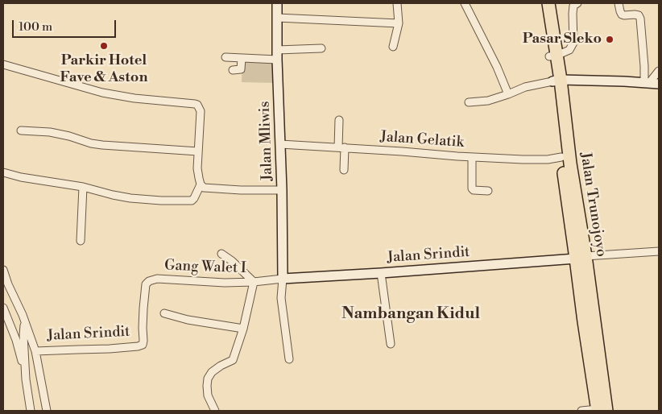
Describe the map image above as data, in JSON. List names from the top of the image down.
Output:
{
  "streets": {
    "highway": ["Jalan Trunojoyo"],
    "street": [
      "Jalan Gelatik",
      "Jalan Mliwis",
      "Jalan Srindit",
      "Gang Walet I"
    ]
  },
  "crossings": [
    ["Jalan Gelatik", "Jalan Mliwis"],
    ["Jalan Gelatik", "Jalan Trunojoyo"],
    ["Jalan Mliwis", "Jalan Srindit"],
    ["Jalan Trunojoyo", "Jalan Srindit"],
    ["Jalan Srindit", "Gang Walet I"]
  ],
  "districts": ["Nambangan Kidul"],
  "places": ["Pasar Sleko", "Parkir Hotel Fave & Aston"],
  "scale_bar": "100 m"
}
